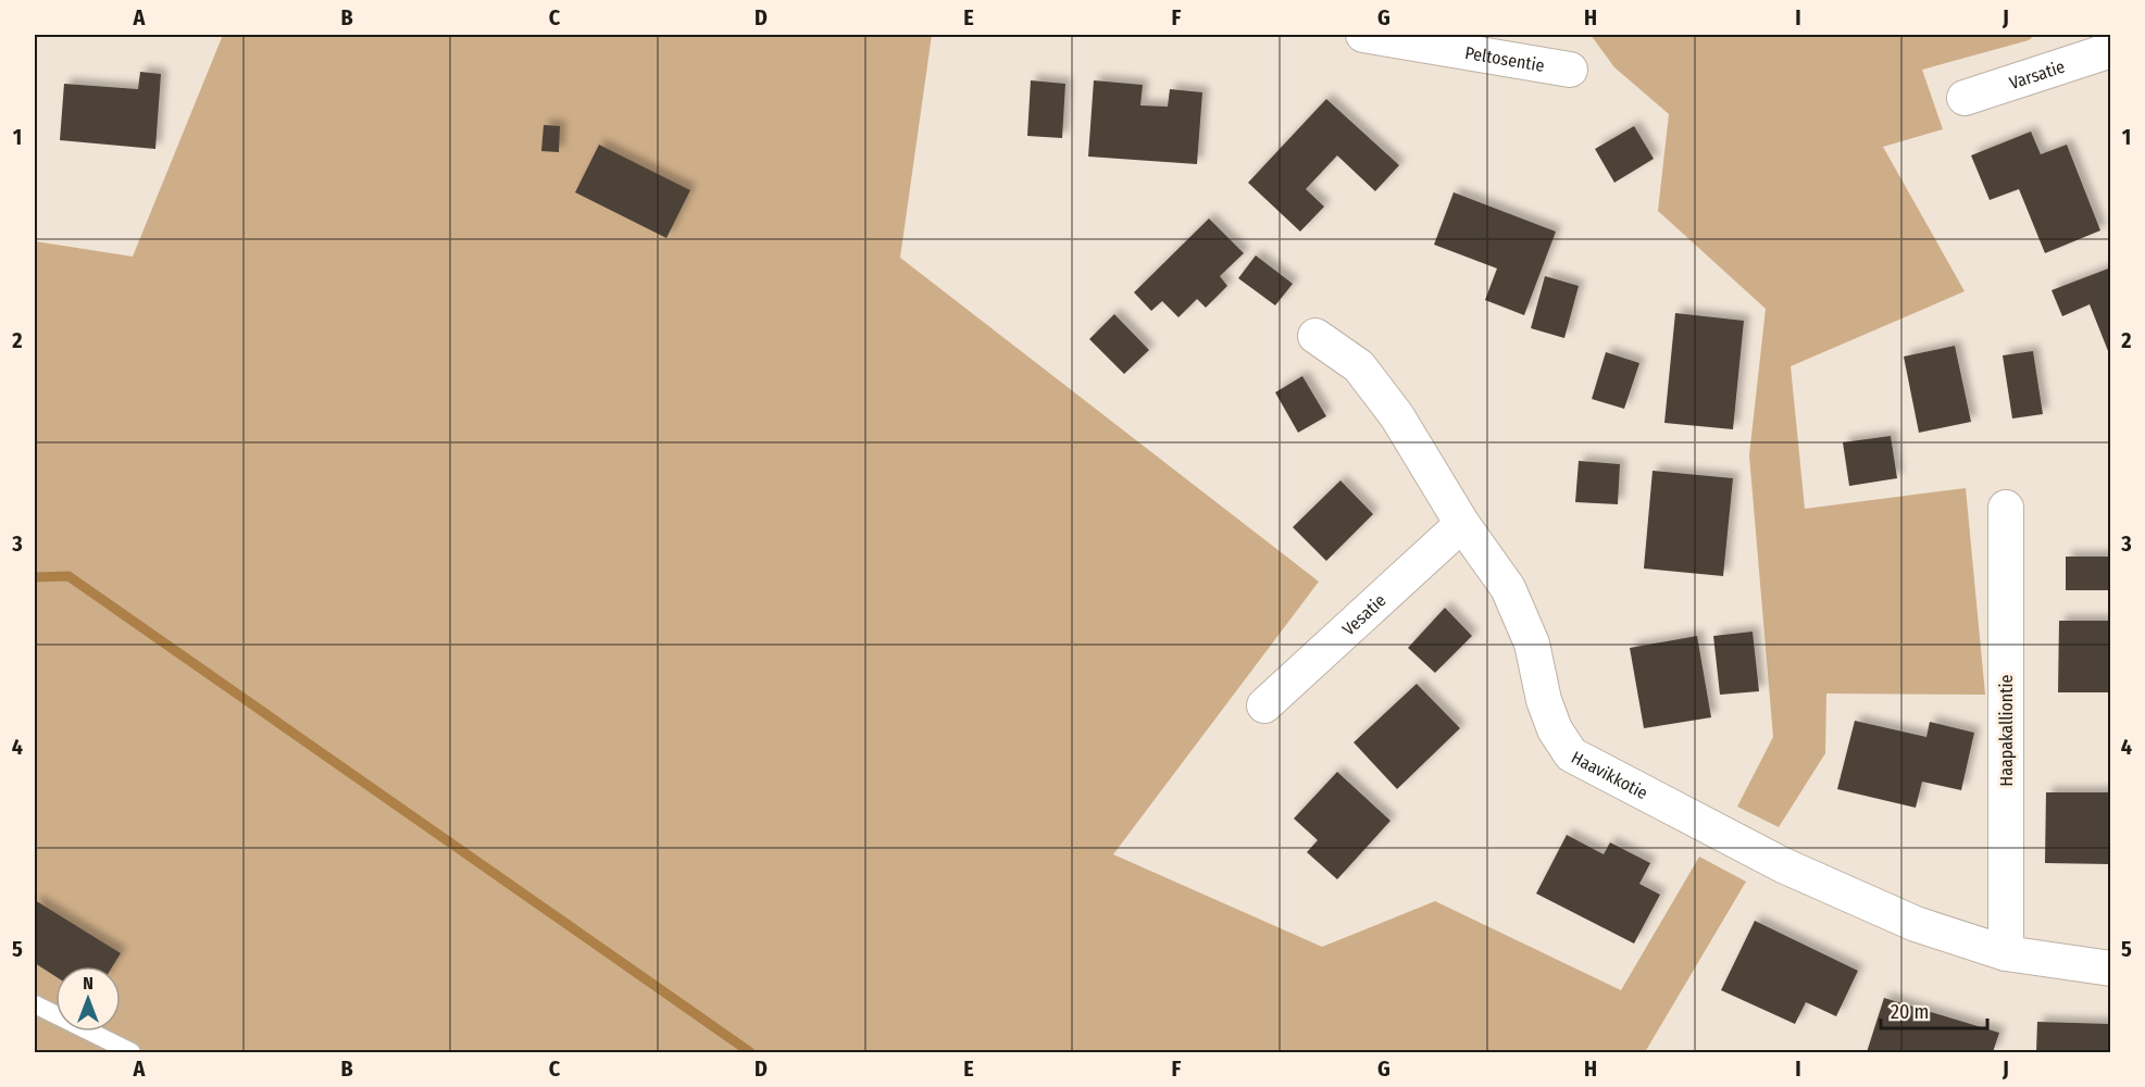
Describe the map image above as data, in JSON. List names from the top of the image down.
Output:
{
  "streets": {
    "street": [
      "Peltosentie",
      "Varsatie",
      "Vesatie",
      "Haapakalliontie",
      "Haavikkotie"
    ]
  },
  "crossings": [
    ["Vesatie", "Haavikkotie"],
    ["Haapakalliontie", "Haavikkotie"]
  ],
  "scale_bar": "20 m",
  "north": "top",
  "grid": {
    "columns": [
      "A",
      "B",
      "C",
      "D",
      "E",
      "F",
      "G",
      "H",
      "I",
      "J"
    ],
    "rows": [
      "1",
      "2",
      "3",
      "4",
      "5"
    ]
  }
}
